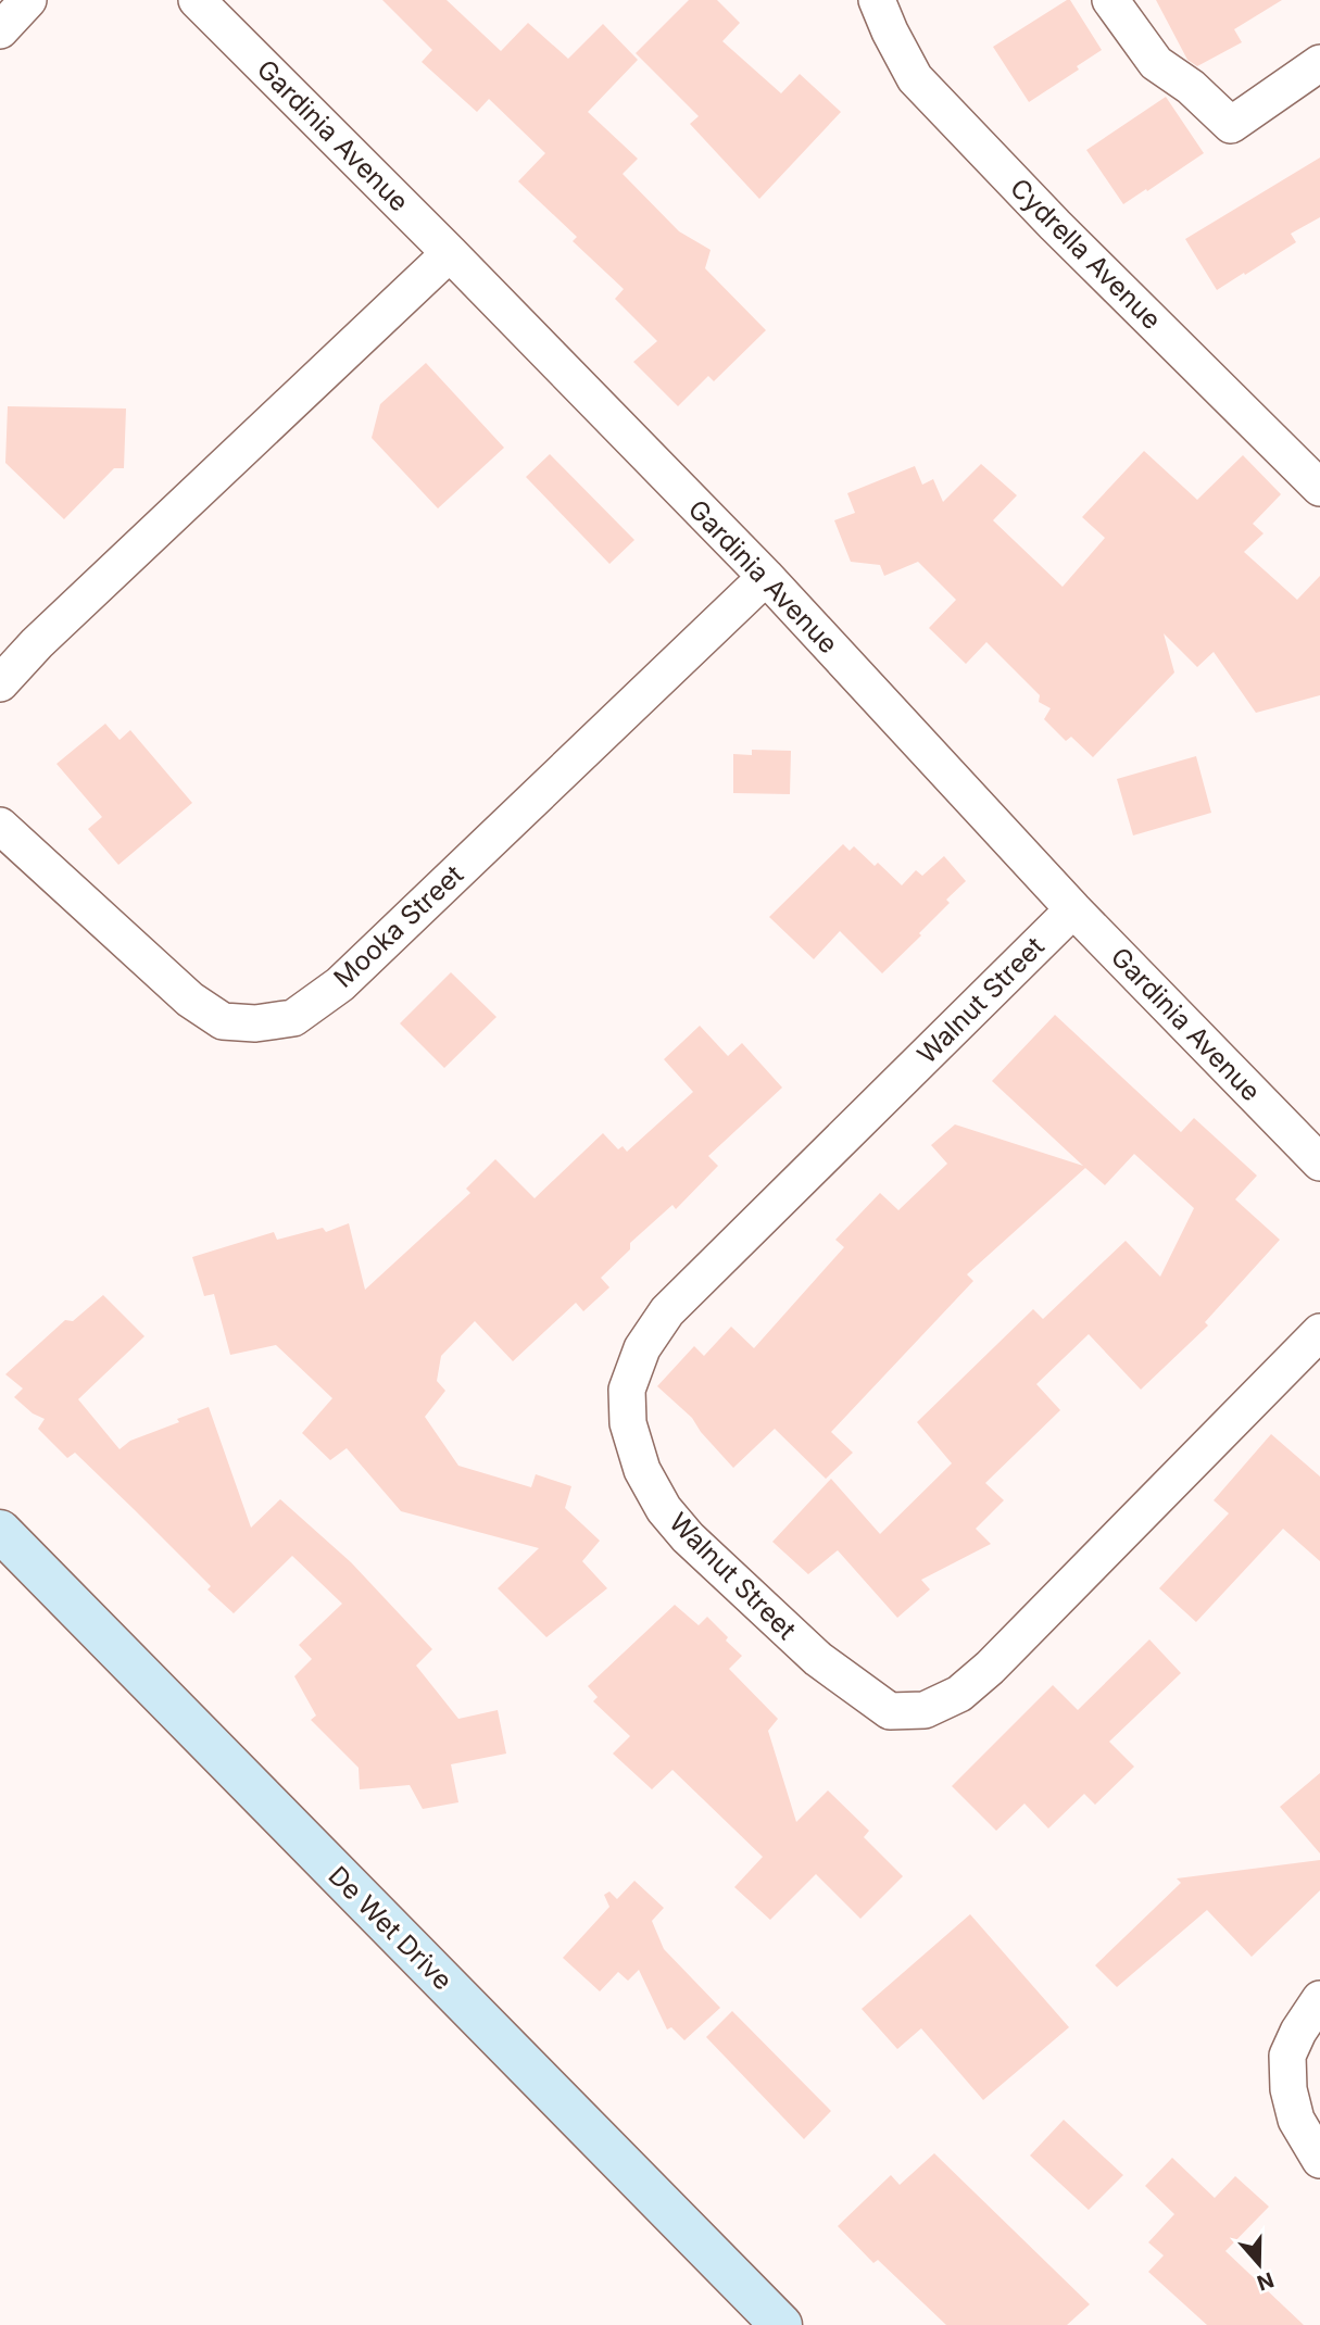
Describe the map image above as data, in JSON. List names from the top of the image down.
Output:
{
  "streets": {
    "street": [
      "Gardinia Avenue",
      "Cydrella Avenue",
      "Mooka Street",
      "Walnut Street",
      "De Wet Drive"
    ]
  },
  "crossings": [
    ["Gardinia Avenue", "Mooka Street"],
    ["Gardinia Avenue", "Walnut Street"]
  ],
  "north": "bottom"
}
